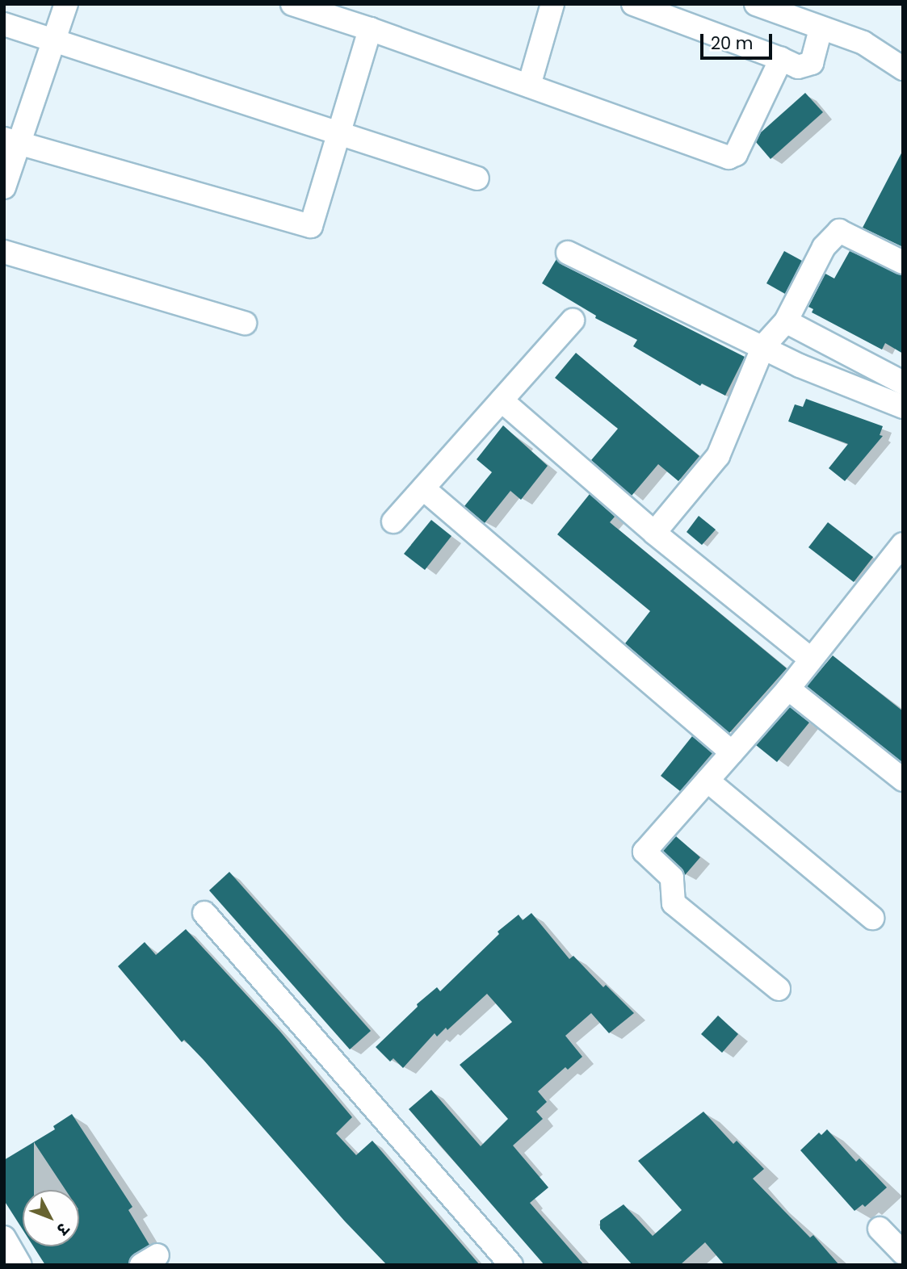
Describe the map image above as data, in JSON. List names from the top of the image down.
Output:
{
  "scale_bar": "20 m",
  "north": "bottom right"
}
